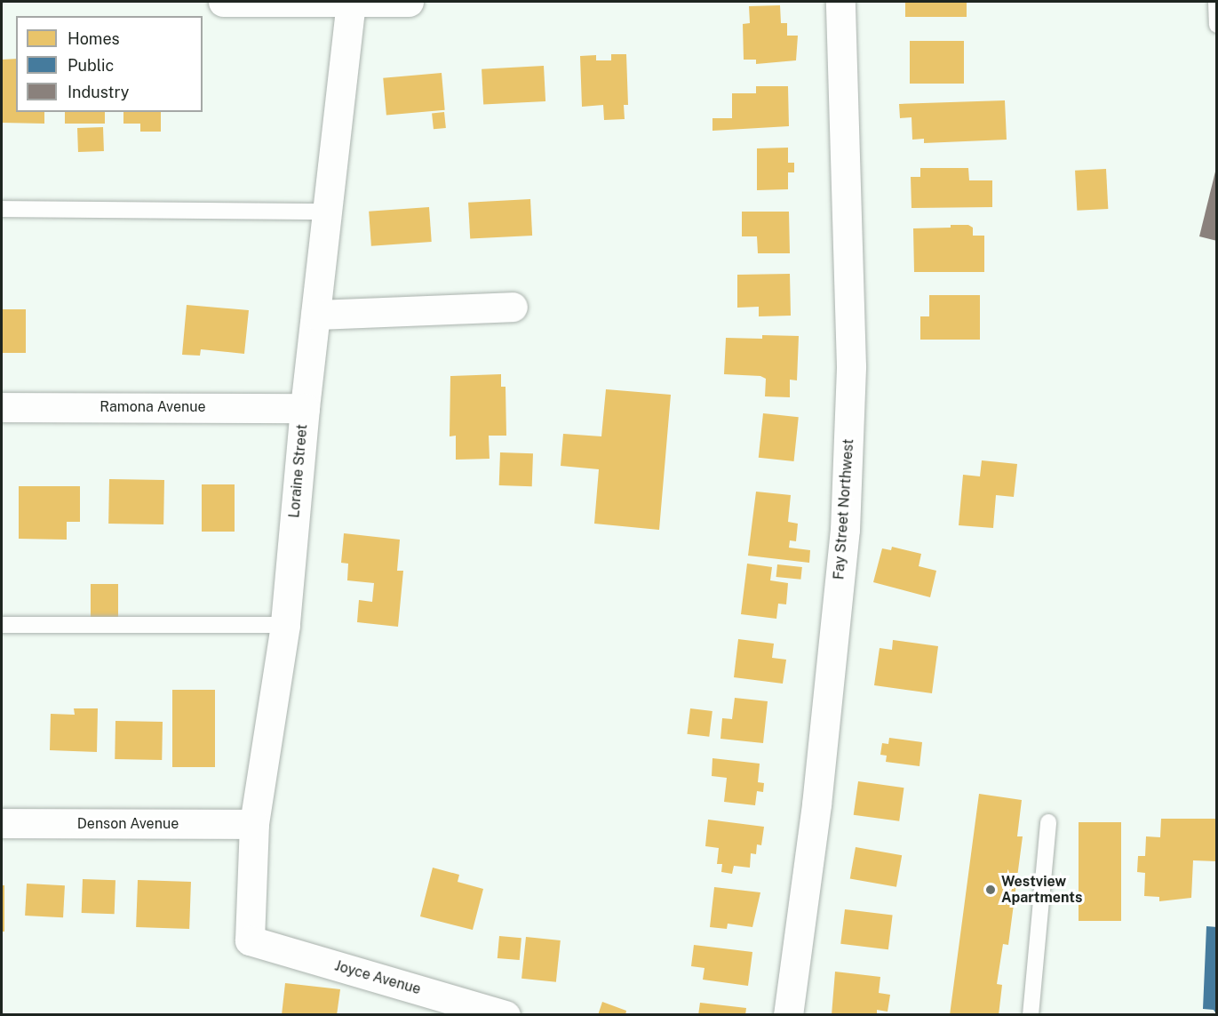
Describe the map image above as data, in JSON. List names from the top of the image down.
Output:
{
  "streets": {
    "street": [
      "Ramona Avenue",
      "Loraine Street",
      "Fay Street Northwest",
      "Denson Avenue",
      "Joyce Avenue"
    ]
  },
  "crossings": [
    ["Ramona Avenue", "Loraine Street"],
    ["Loraine Street", "Denson Avenue"],
    ["Loraine Street", "Joyce Avenue"]
  ],
  "places": ["Westview Apartments"],
  "legend": ["Homes", "Public", "Industry"]
}
